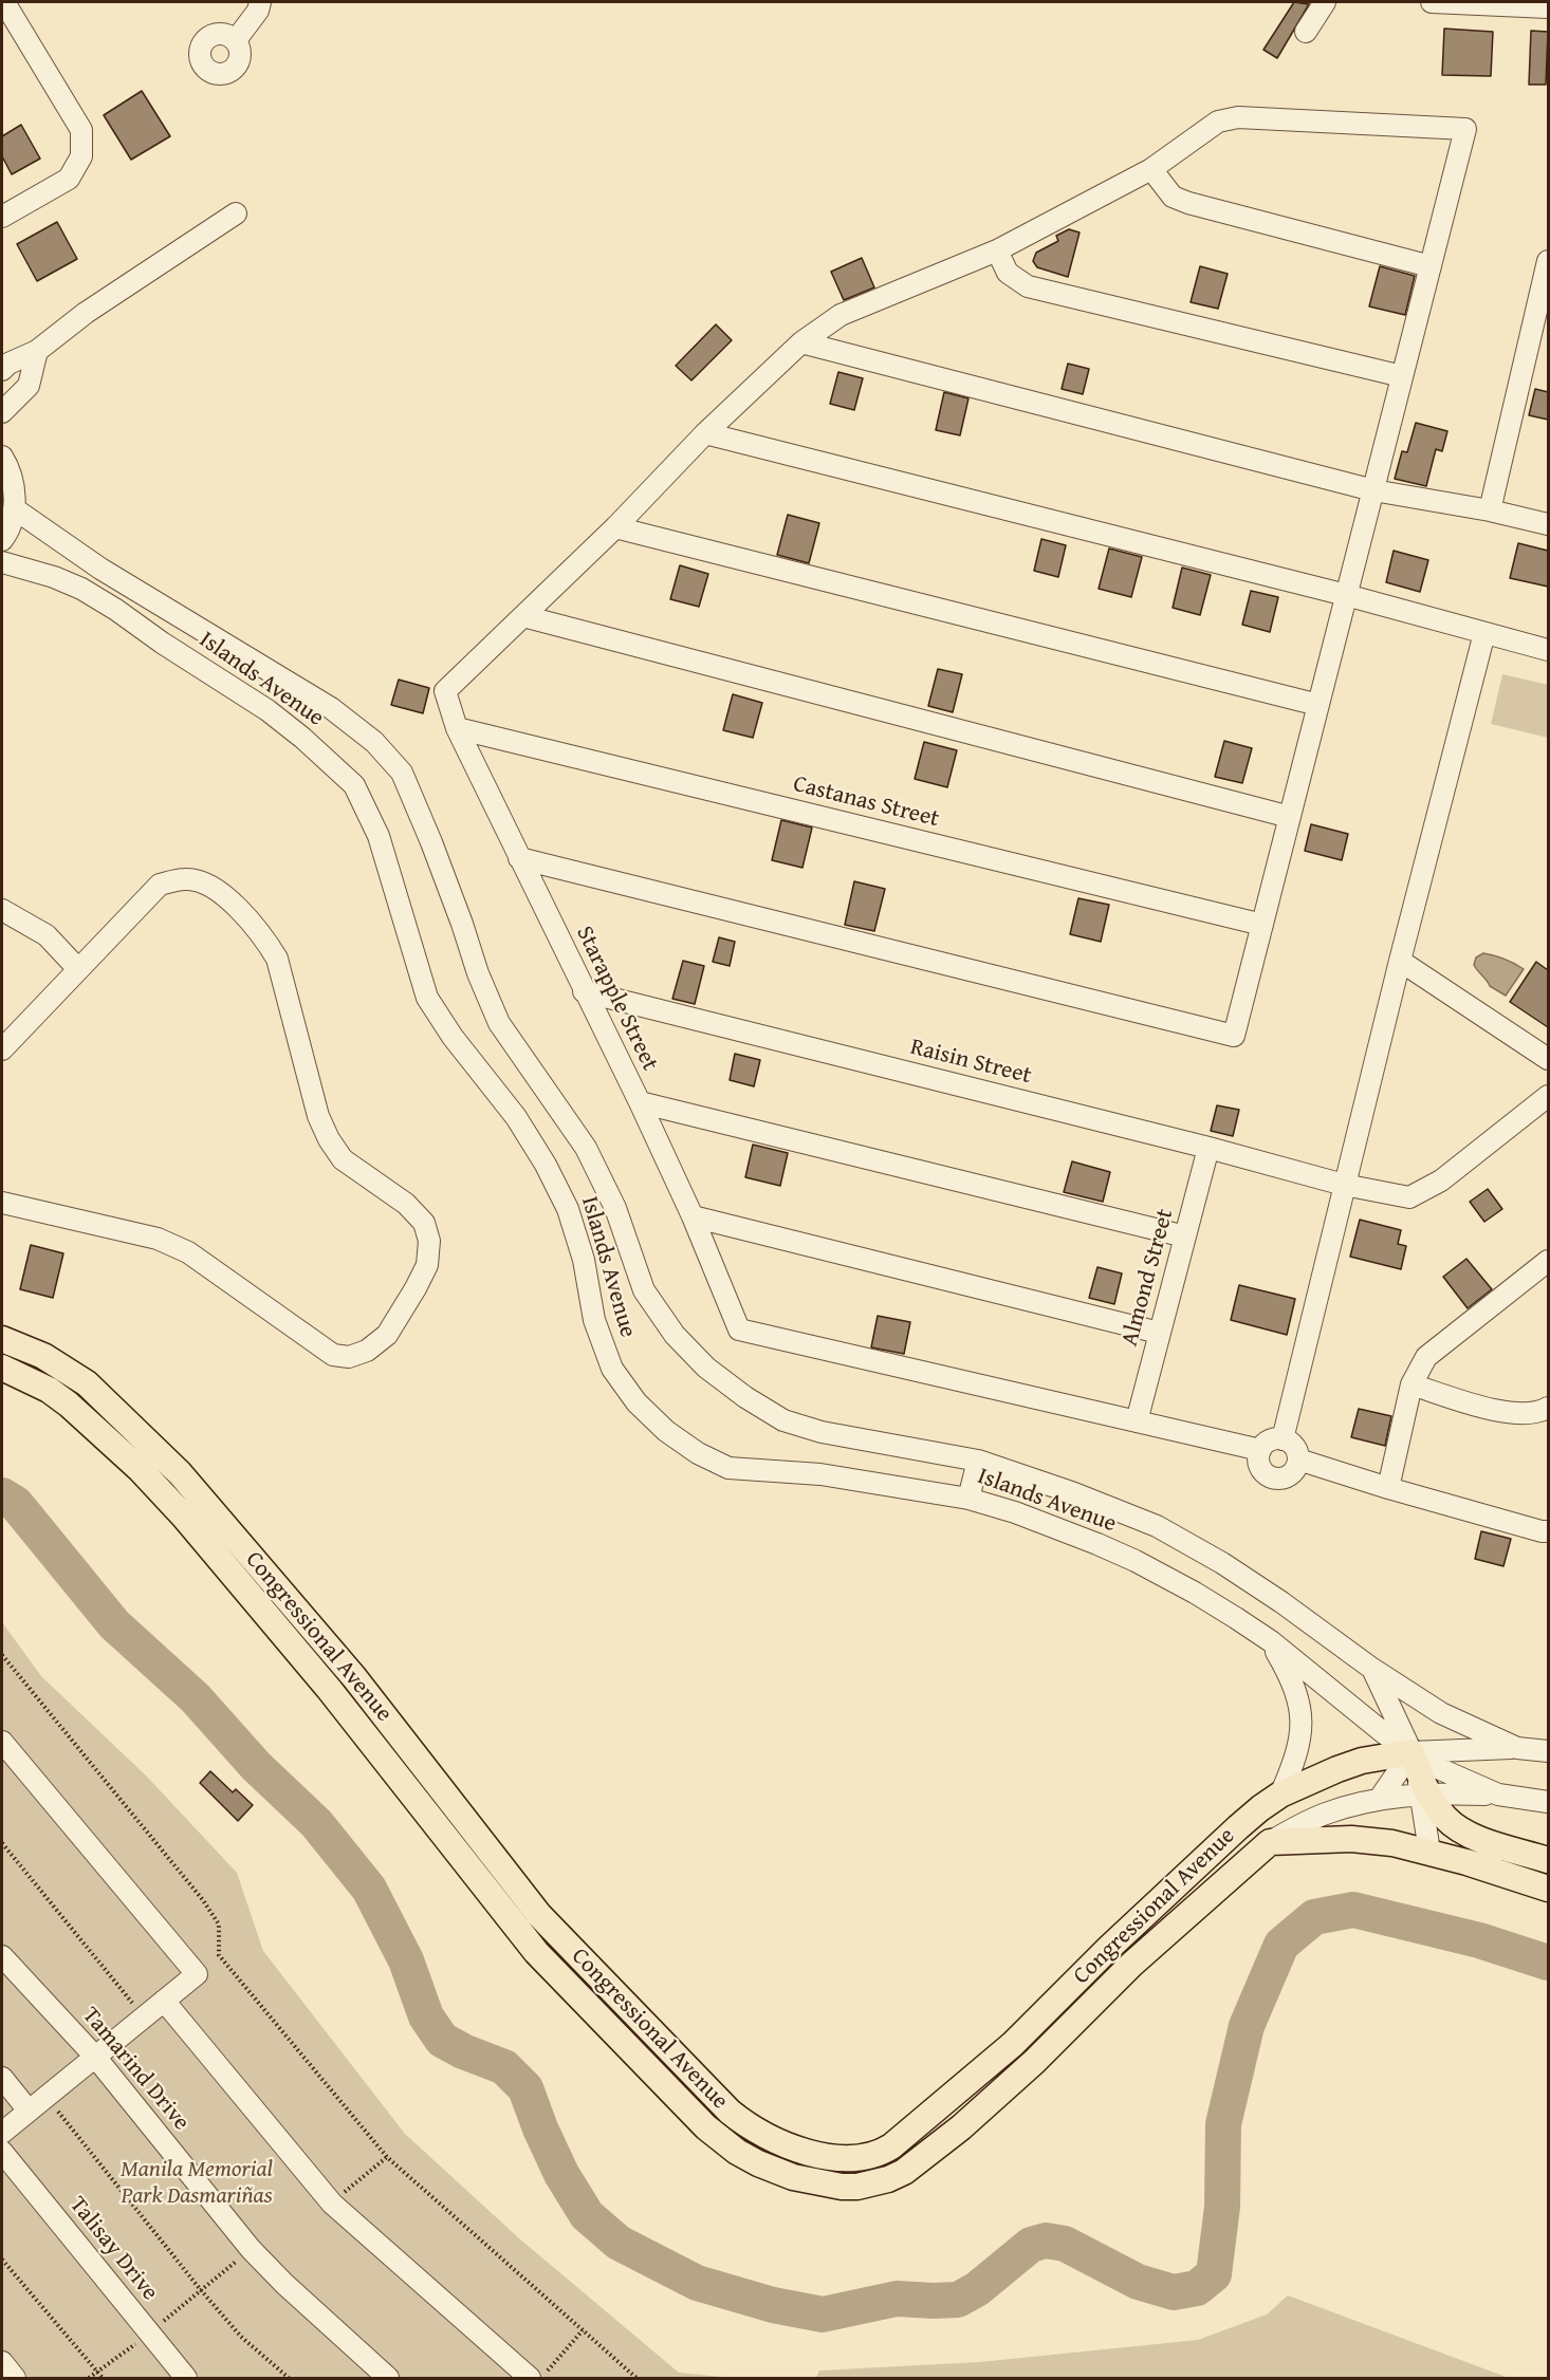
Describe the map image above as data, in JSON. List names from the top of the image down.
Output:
{
  "streets": {
    "main road": ["Congressional Avenue"],
    "street": [
      "Islands Avenue",
      "Castanas Street",
      "Starapple Street",
      "Raisin Street",
      "Almond Street",
      "Tamarind Drive",
      "Talisay Drive"
    ]
  },
  "crossings": [
    ["Islands Avenue", "Congressional Avenue"],
    ["Castanas Street", "Starapple Street"],
    ["Starapple Street", "Raisin Street"],
    ["Starapple Street", "Almond Street"],
    ["Raisin Street", "Almond Street"]
  ],
  "parks": ["Manila Memorial Park Dasmariñas"]
}
